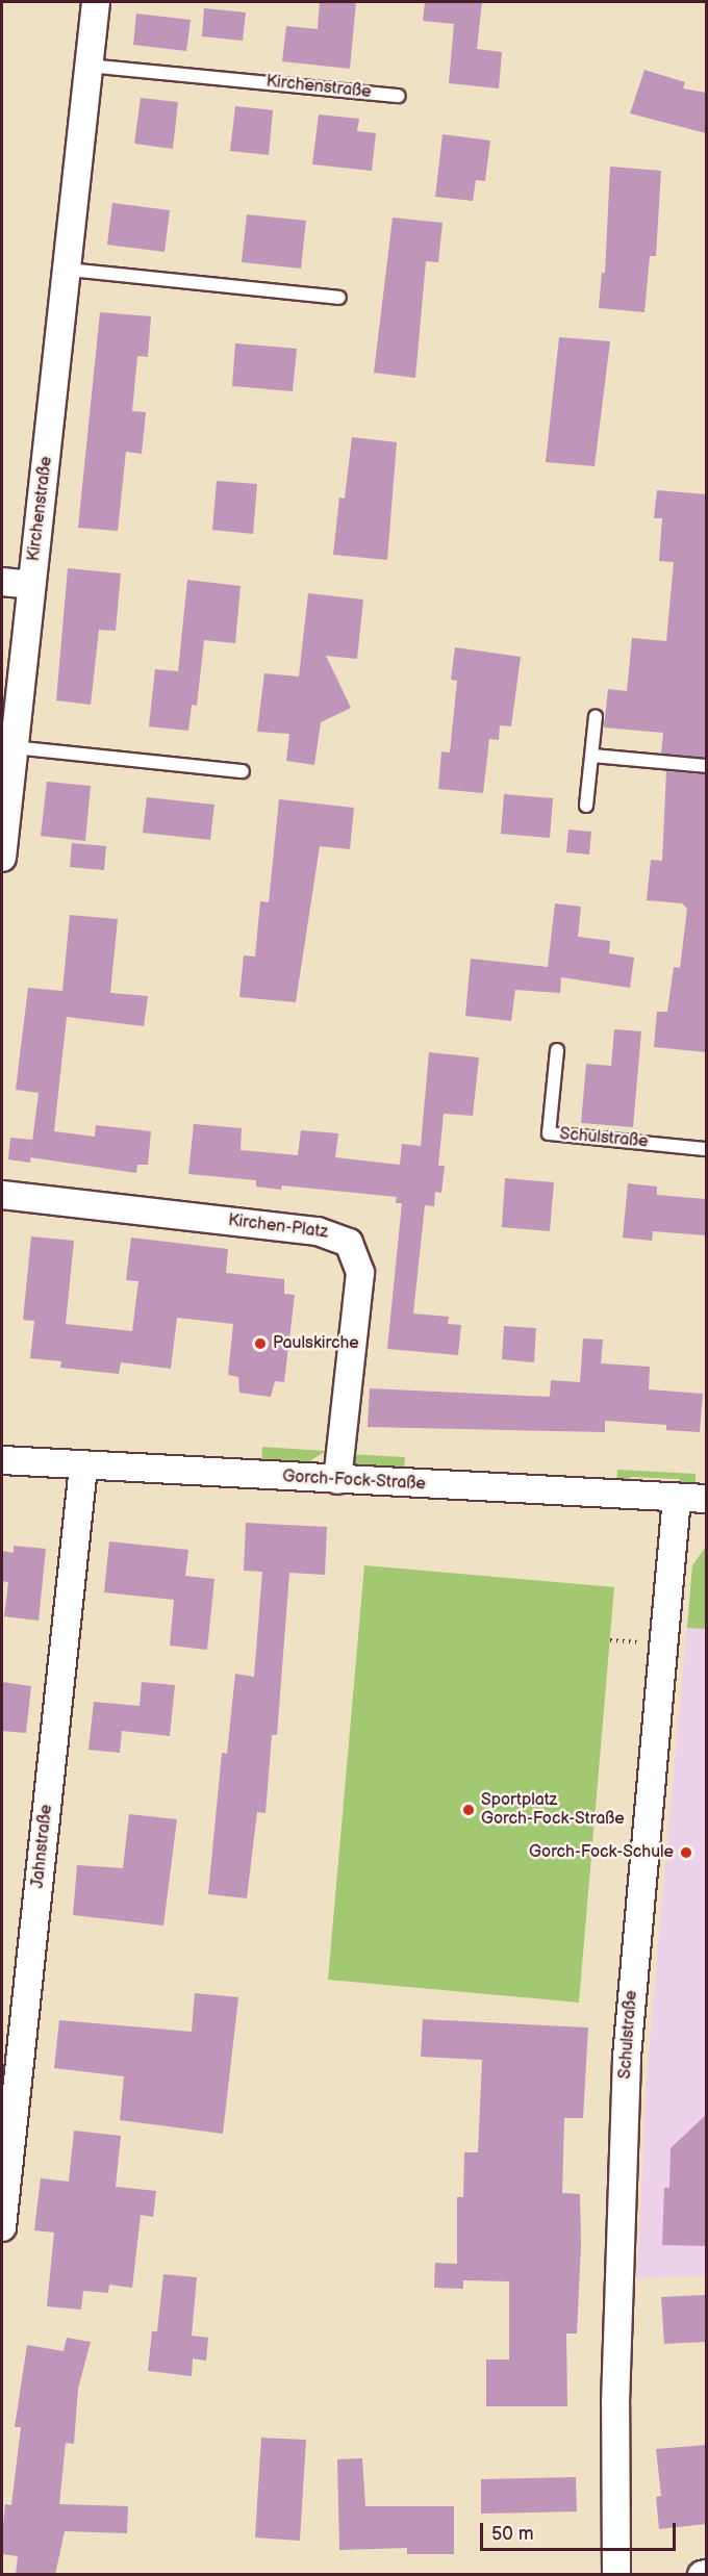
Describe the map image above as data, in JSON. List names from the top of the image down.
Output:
{
  "streets": {
    "street": [
      "Kirchenstraße",
      "Schulstraße",
      "Kirchen-Platz",
      "Gorch-Fock-Straße",
      "Jahnstraße"
    ]
  },
  "crossings": [
    ["Schulstraße", "Gorch-Fock-Straße"],
    ["Kirchen-Platz", "Gorch-Fock-Straße"],
    ["Gorch-Fock-Straße", "Jahnstraße"]
  ],
  "places": ["Paulskirche", "Sportplatz Gorch-Fock-Straße", "Gorch-Fock-Schule"],
  "scale_bar": "50 m"
}
